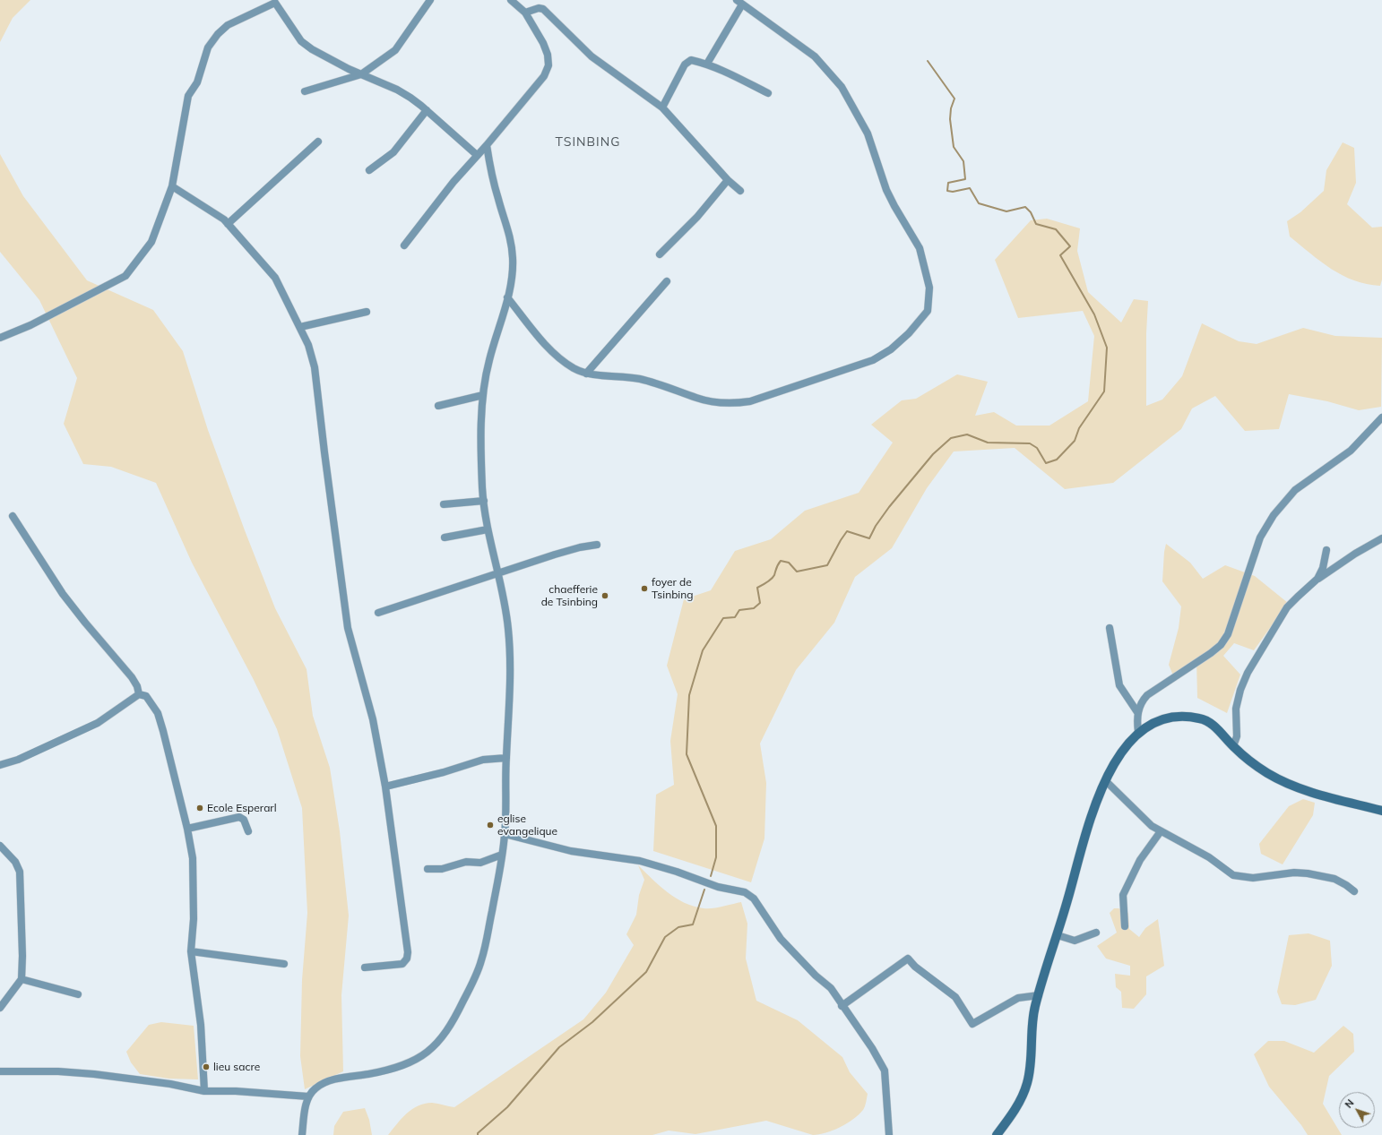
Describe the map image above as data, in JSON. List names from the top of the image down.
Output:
{
  "districts": ["TSINBING"],
  "places": [
    "foyer de Tsinbing",
    "chaefferie de Tsinbing",
    "Ecole Esperarl",
    "eglise evangelique",
    "lieu sacre"
  ],
  "north": "top left"
}
